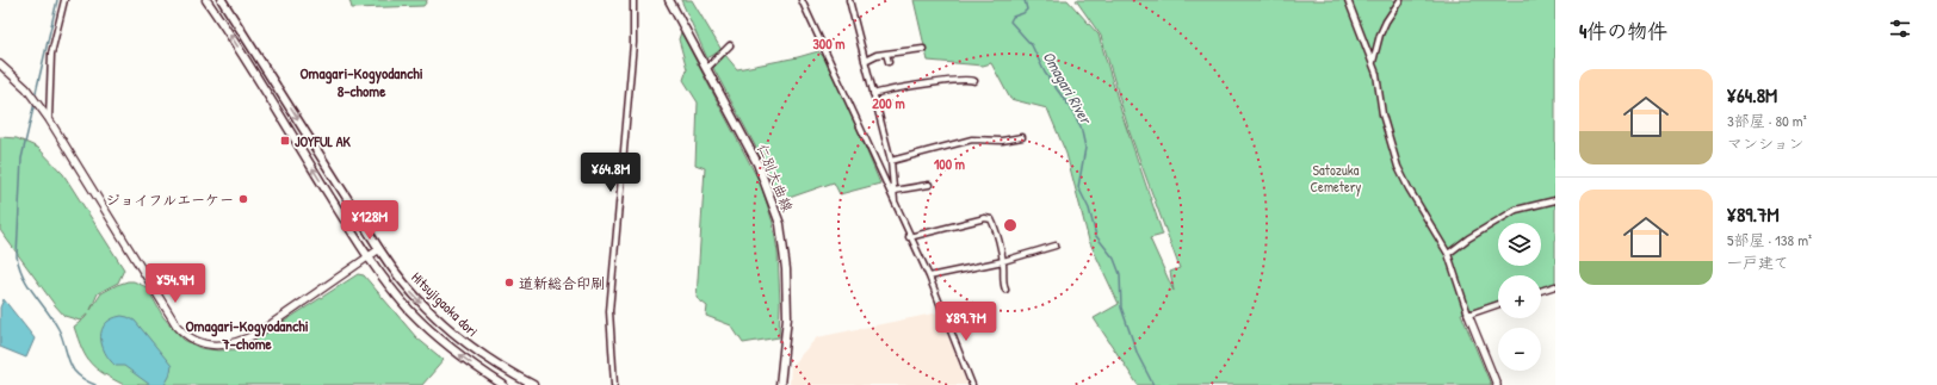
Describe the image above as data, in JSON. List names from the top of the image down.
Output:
{
  "streets": {
    "main road": ["仁別大曲線", "Hitsujigaoka dori"]
  },
  "districts": ["Omagari-Kogyodanchi 8-chome", "Omagari-Kogyodanchi 7-chome"],
  "water": ["Omagari River"],
  "parks": ["Satozuka Cemetery"],
  "places": {
    "transit": ["JOYFUL AK"],
    "other": ["ジョイフルエーケー", "道新総合印刷"]
  },
  "page": {
    "heading": "4件の物件",
    "list": [
      {
        "name": "¥64.8M",
        "note": "3部屋 · 80 m² · マンション"
      },
      {
        "name": "¥89.7M",
        "note": "5部屋 · 138 m² · 一戸建て"
      }
    ],
    "price": [
      "¥64.8M",
      "¥128M",
      "¥54.9M",
      "¥89.7M"
    ],
    "map_buttons": ["+", "−"]
  },
  "rings": ["300 m", "200 m", "100 m"]
}
